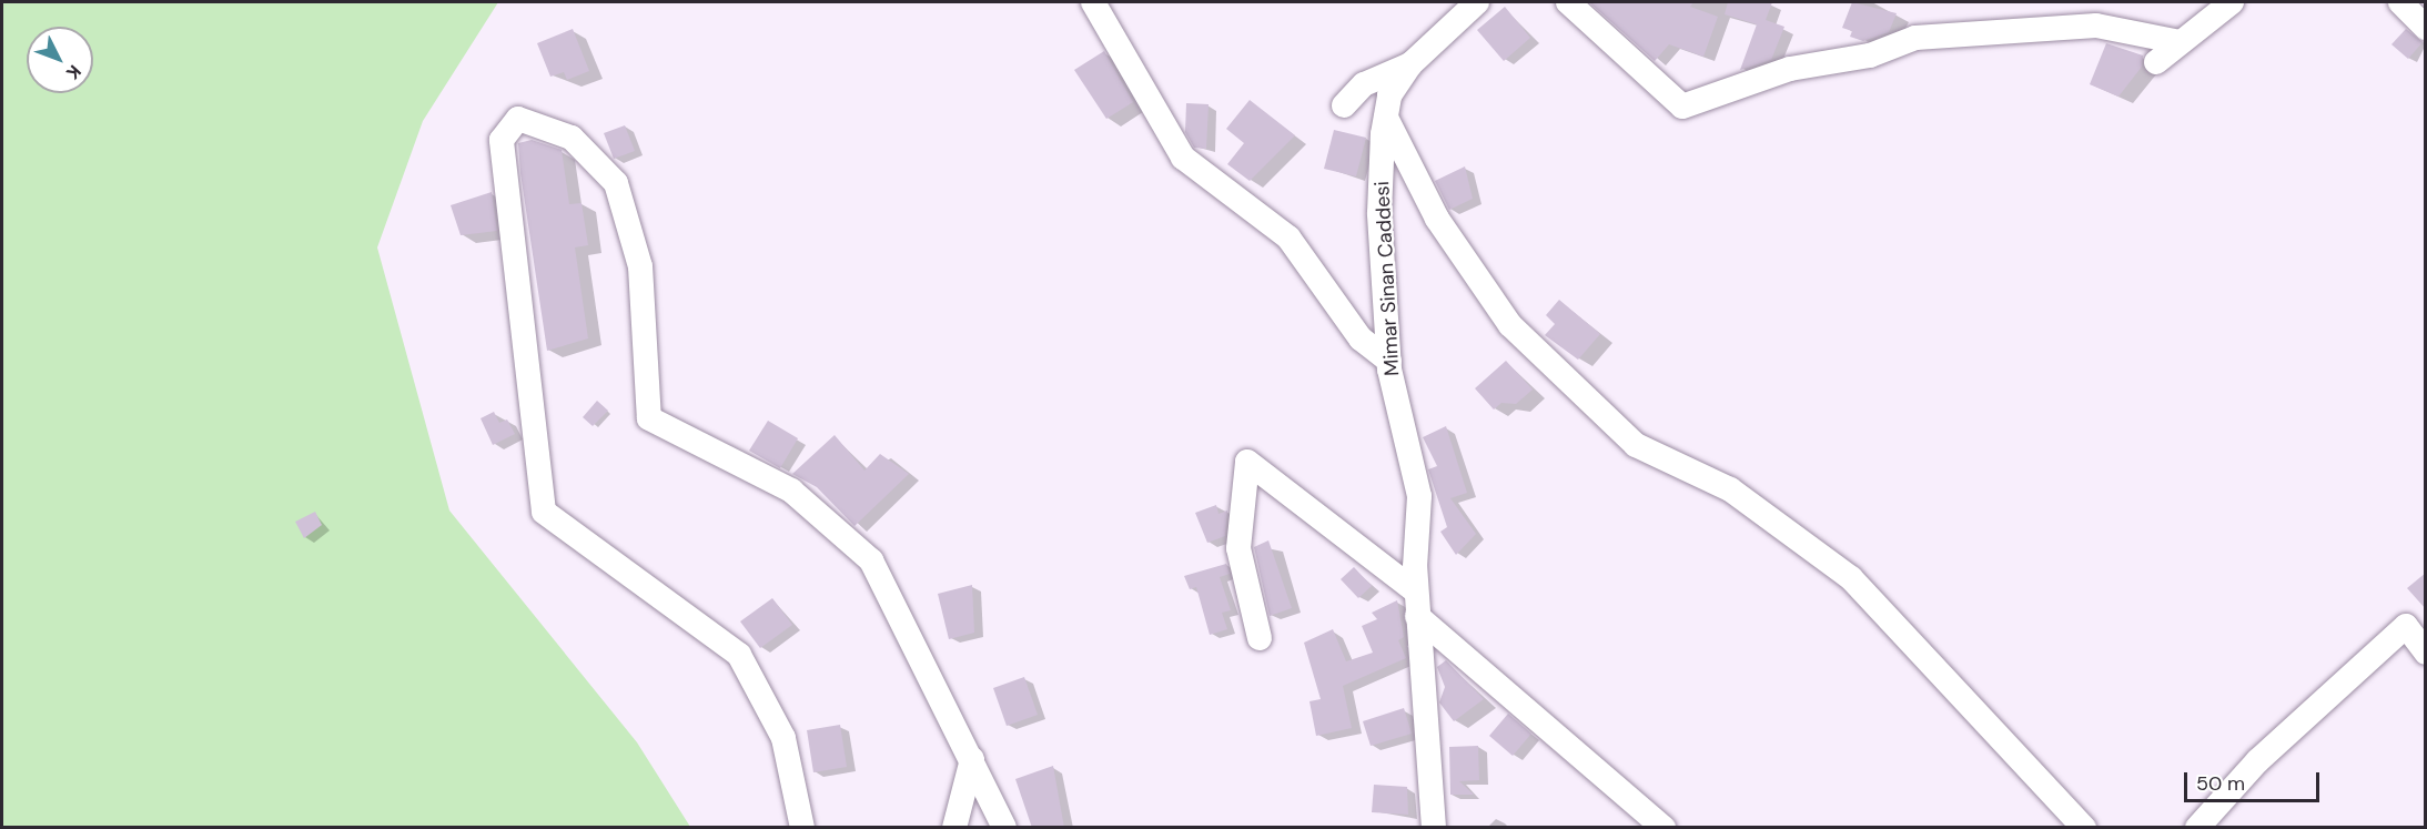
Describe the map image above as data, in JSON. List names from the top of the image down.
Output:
{
  "streets": {
    "street": ["Mimar Sinan Caddesi"]
  },
  "scale_bar": "50 m",
  "north": "bottom right"
}
